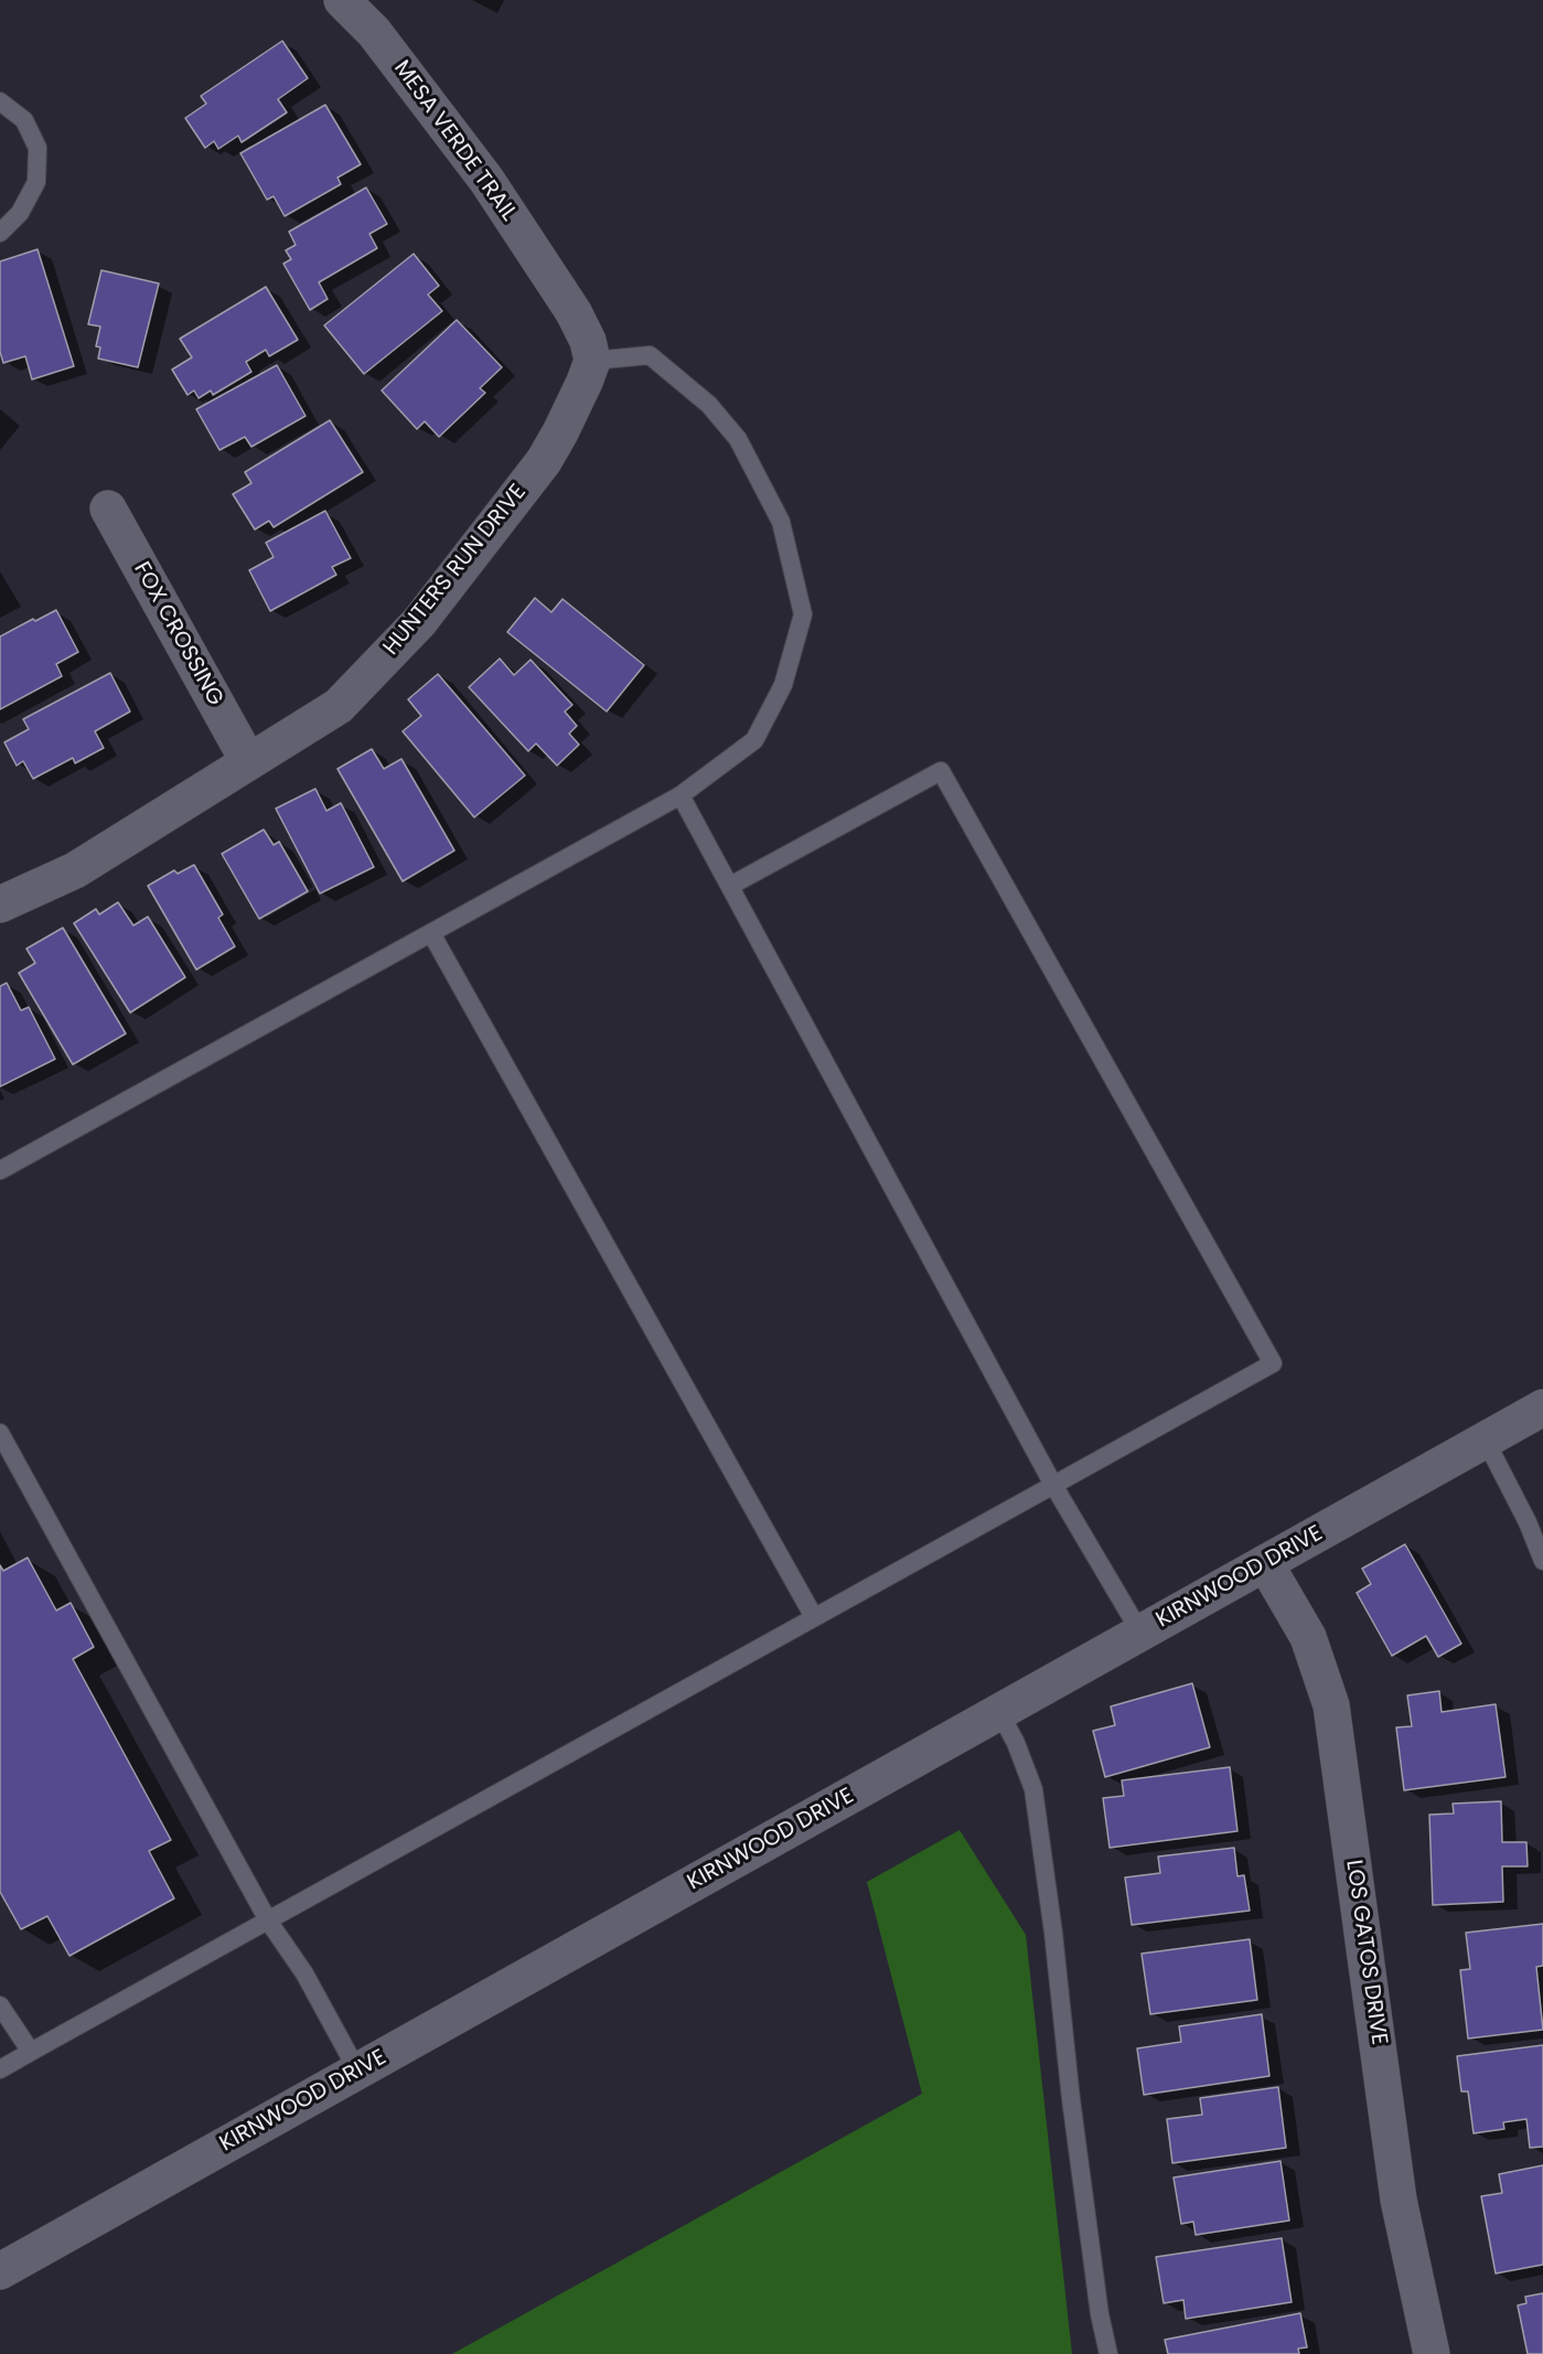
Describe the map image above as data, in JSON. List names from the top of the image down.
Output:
{
  "streets": {
    "street": [
      "MESA VERDE TRAIL",
      "HUNTERS RUN DRIVE",
      "FOX CROSSING",
      "KIRNWOOD DRIVE",
      "LOS GATOS DRIVE"
    ]
  },
  "crossings": [
    ["MESA VERDE TRAIL", "HUNTERS RUN DRIVE"],
    ["HUNTERS RUN DRIVE", "FOX CROSSING"],
    ["KIRNWOOD DRIVE", "LOS GATOS DRIVE"]
  ]
}
